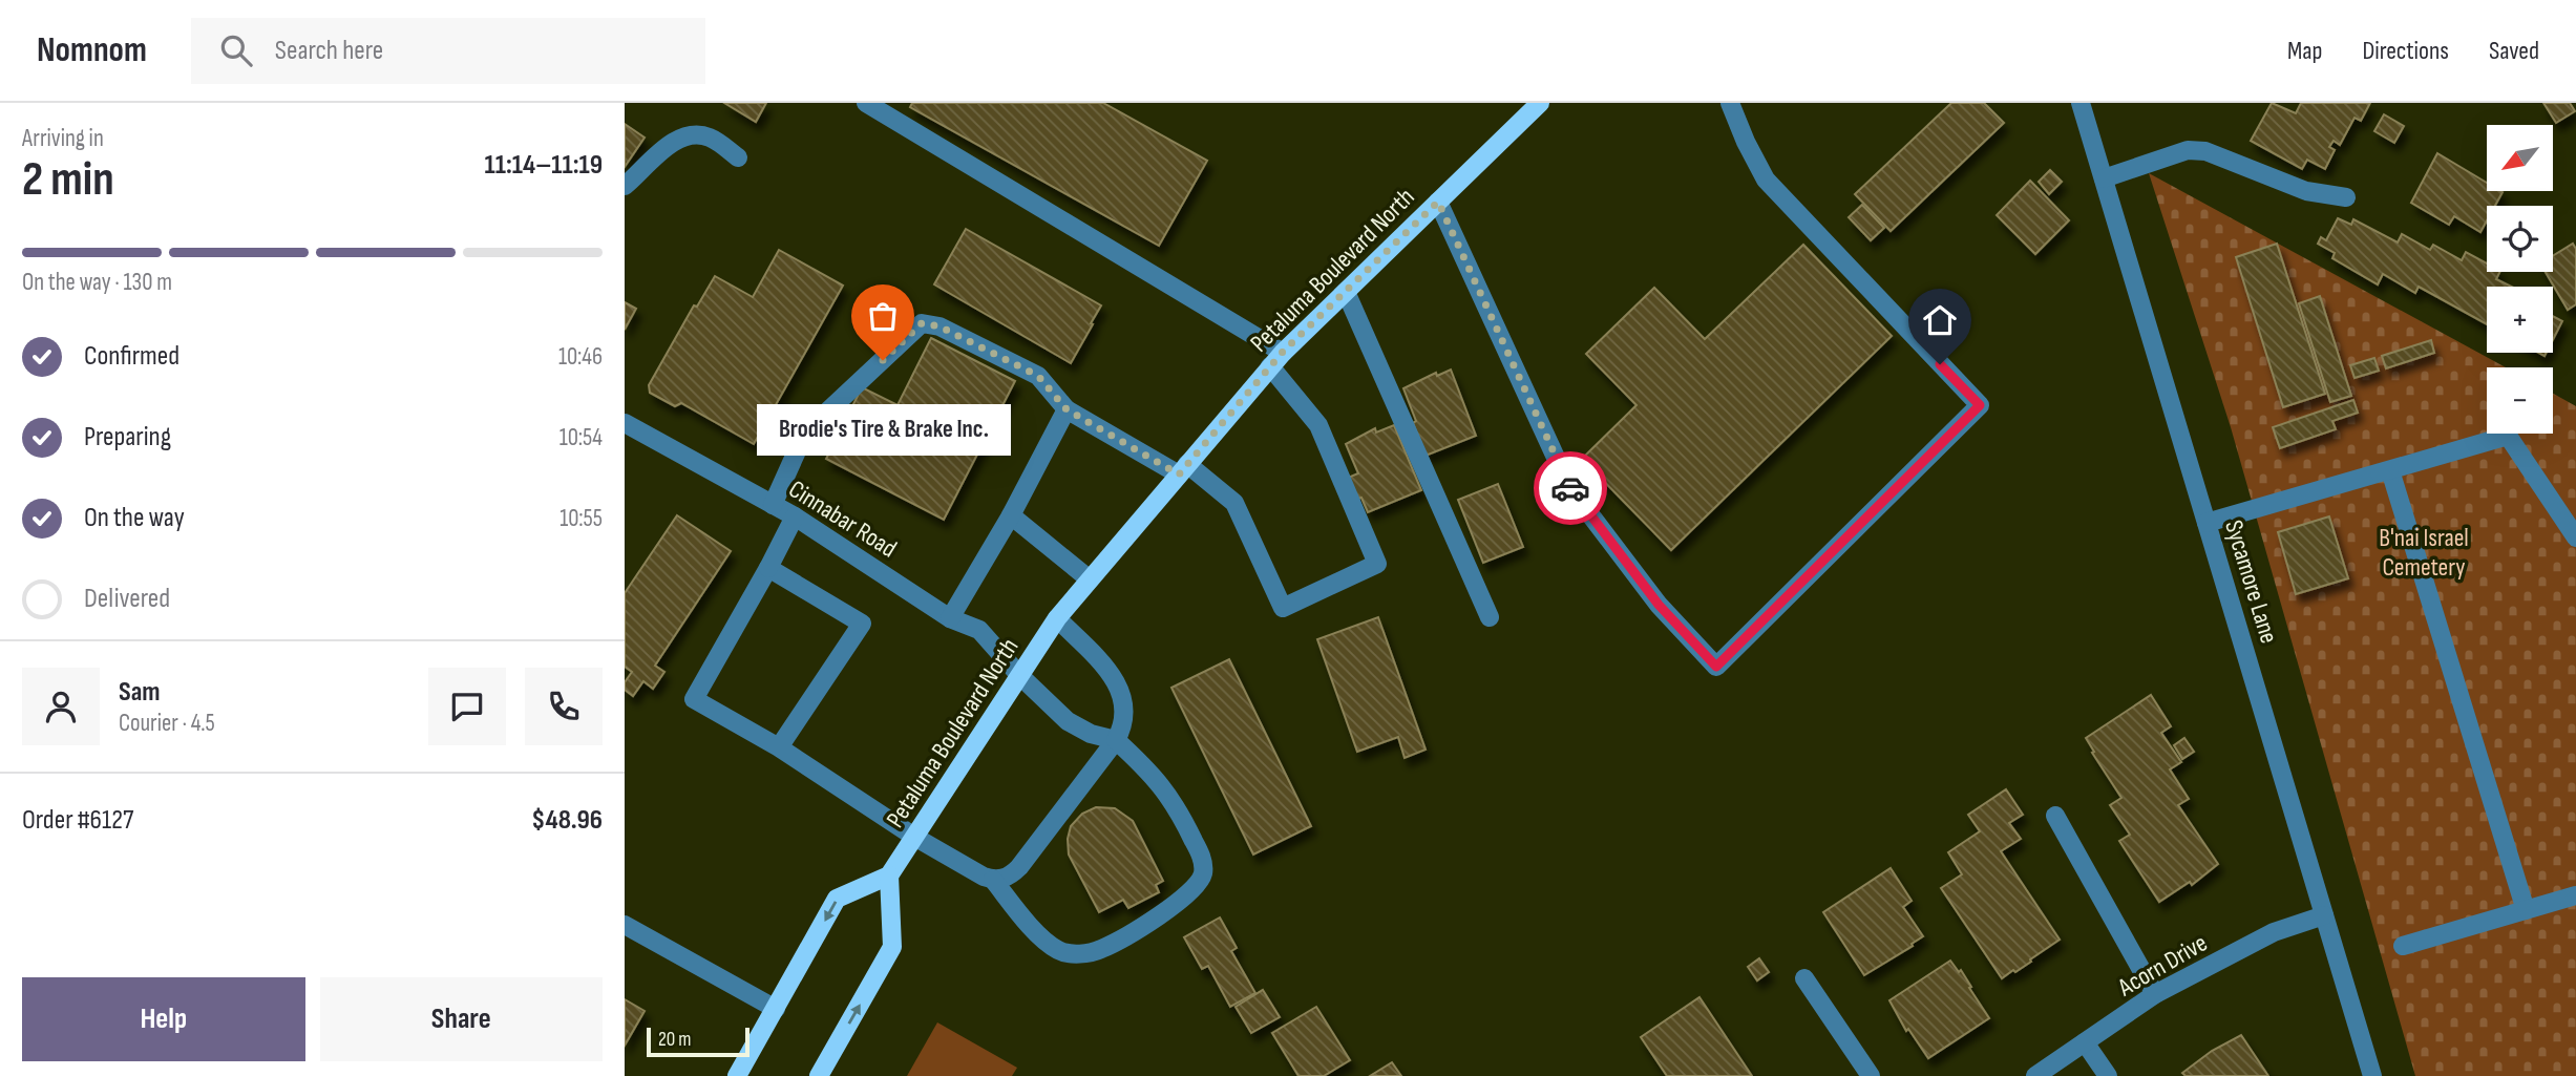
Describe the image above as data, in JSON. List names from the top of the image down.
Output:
{
  "streets": {
    "main road": ["Petaluma Boulevard North"],
    "street": ["Cinnabar Road", "Sycamore Lane", "Acorn Drive"]
  },
  "crossings": [
    ["Petaluma Boulevard North", "Cinnabar Road"],
    ["Sycamore Lane", "Acorn Drive"]
  ],
  "parks": ["B'nai Israel Cemetery"],
  "places": ["Brodie's Tire & Brake Inc."],
  "scale_bar": "20 m",
  "north": "bottom left",
  "page": {
    "header": "Nomnom",
    "search": "Search here",
    "nav": ["Map", "Directions", "Saved"],
    "heading": ["2 min", "Arriving in", "11:14–11:19"],
    "panel": [
      "Sam",
      "Courier · 4.5",
      "Order #6127",
      "$48.96"
    ],
    "map_buttons": ["+", "−"],
    "bar": "On the way · 130 m",
    "list": [
      ["Confirmed", "10:46"],
      ["Preparing", "10:54"],
      ["On the way", "10:55"],
      "Delivered"
    ],
    "bubble": "Brodie's Tire & Brake Inc.",
    "buttons": ["Help", "Share"],
    "scale": "20 m"
  }
}
